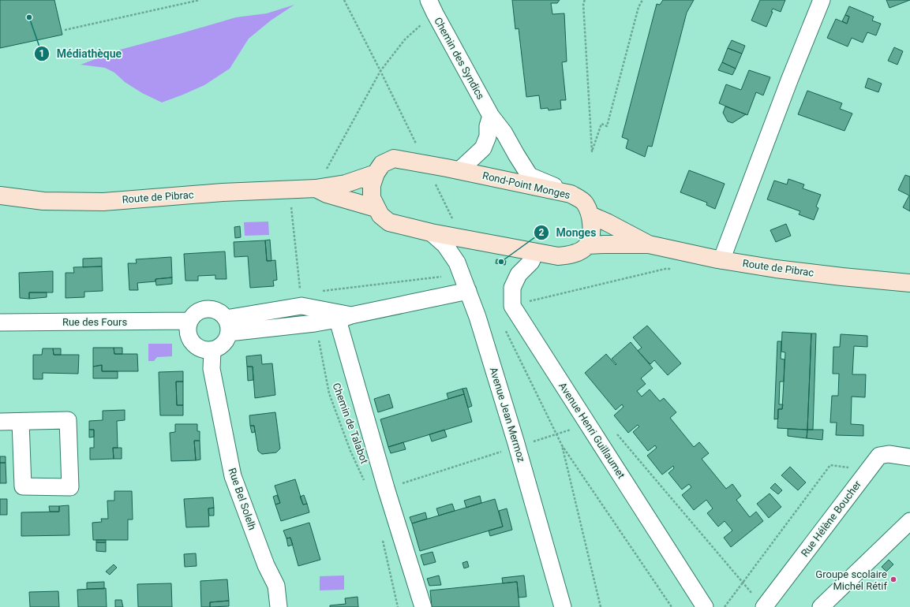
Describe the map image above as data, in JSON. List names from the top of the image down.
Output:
{
  "streets": {
    "main road": ["Rond-Point Monges", "Route de Pibrac"],
    "street": [
      "Chemin des Syndics",
      "Rue des Fours",
      "Avenue Jean Mermoz",
      "Avenue Henri Guillaumet",
      "Rue Bel Solelh",
      "Rue Hélène Boucher"
    ],
    "path": ["Chemin de Talabot"]
  },
  "crossings": [
    ["Chemin des Syndics", "Rond-Point Monges"],
    ["Rond-Point Monges", "Route de Pibrac"],
    ["Rond-Point Monges", "Avenue Jean Mermoz"],
    ["Rue des Fours", "Rue Bel Solelh"]
  ],
  "places": ["Médiathèque", "Monges", "Groupe scolaire Michel Rétif"]
}
